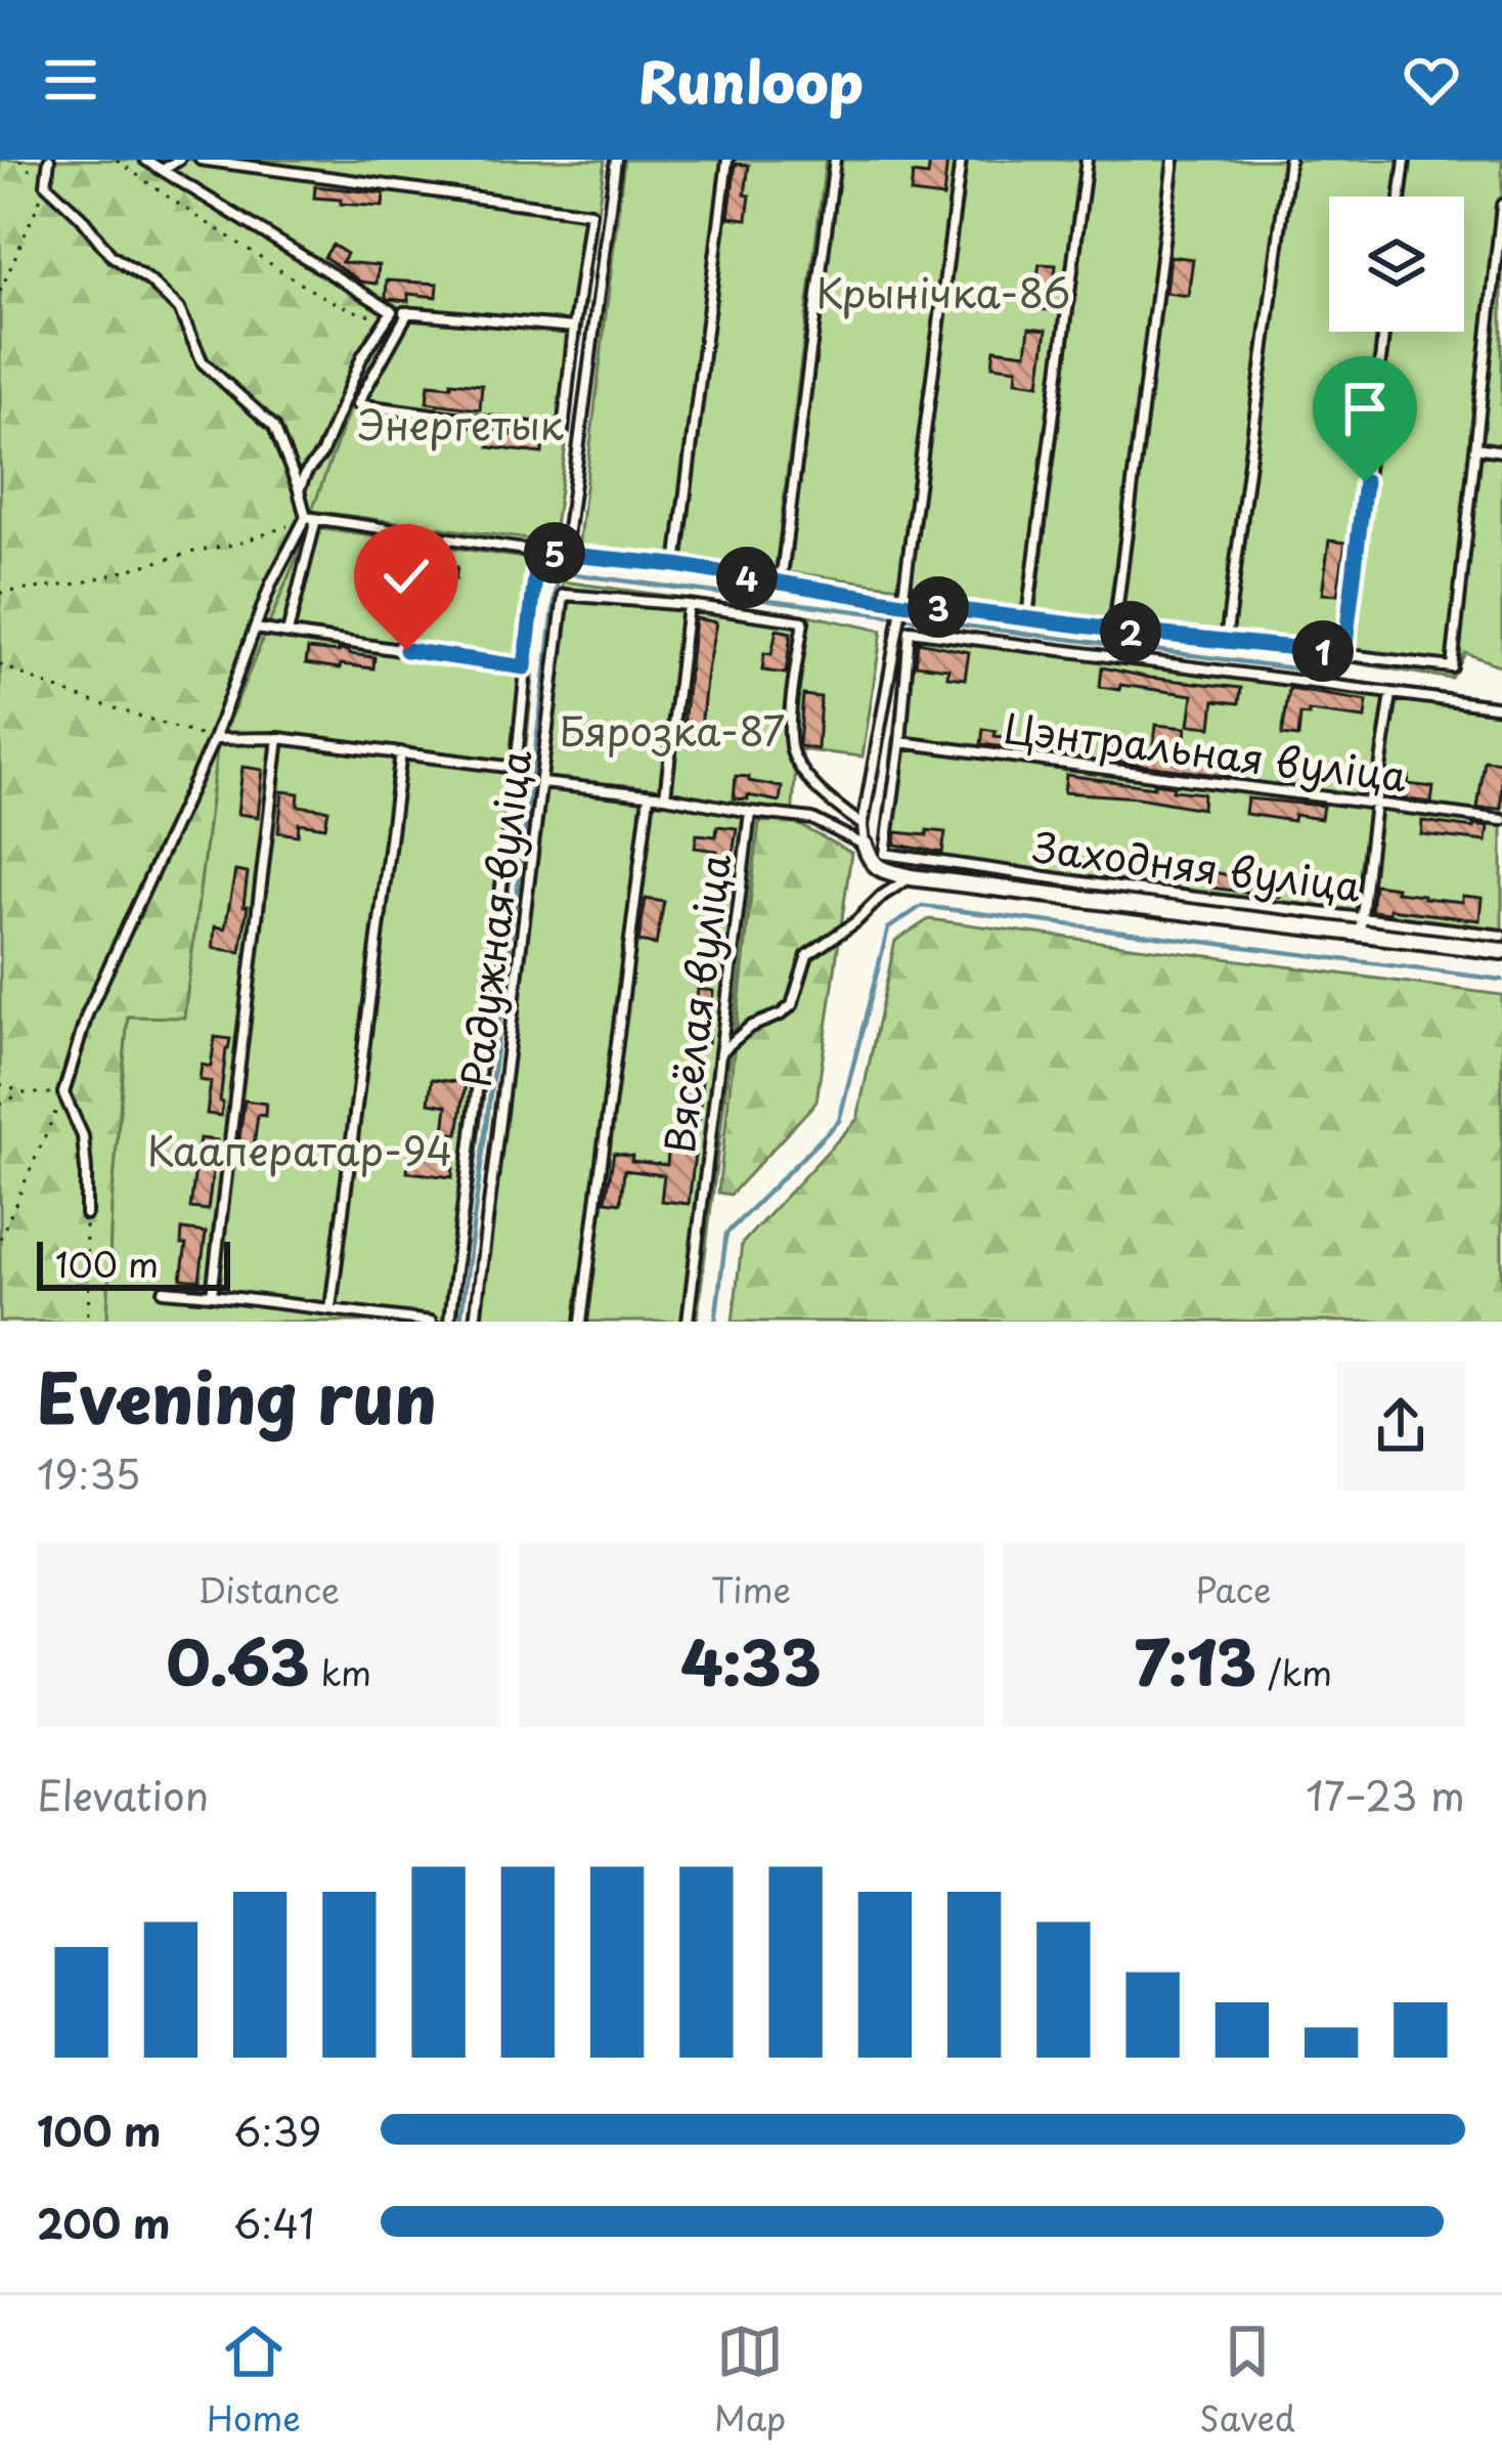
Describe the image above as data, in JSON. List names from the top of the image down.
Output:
{
  "streets": {
    "lane": [
      "Цэнтральная вуліца",
      "Заходняя вуліца",
      "Радужная вуліца",
      "Вясёлая вуліца"
    ]
  },
  "crossings": [
    ["Цэнтральная вуліца", "Заходняя вуліца"]
  ],
  "parks": [
    "Крынічка-86",
    "Энергетык",
    "Бярозка-87",
    "Кааператар-94"
  ],
  "scale_bar": "100 m",
  "page": {
    "header": "Runloop",
    "pins": [
      "5",
      "4",
      "3",
      "2",
      "1"
    ],
    "scale": "100 m",
    "heading": ["Evening run", "19:35"],
    "stats": [
      ["Distance", "0.63 km"],
      ["Time", "4:33"],
      ["Pace", "7:13 /km"]
    ],
    "chart": ["Elevation", "17–23 m"],
    "list": [
      {
        "name": "100 m",
        "note": "6:39"
      },
      {
        "name": "200 m",
        "note": "6:41"
      }
    ],
    "tabs": ["Home", "Map", "Saved"]
  }
}
